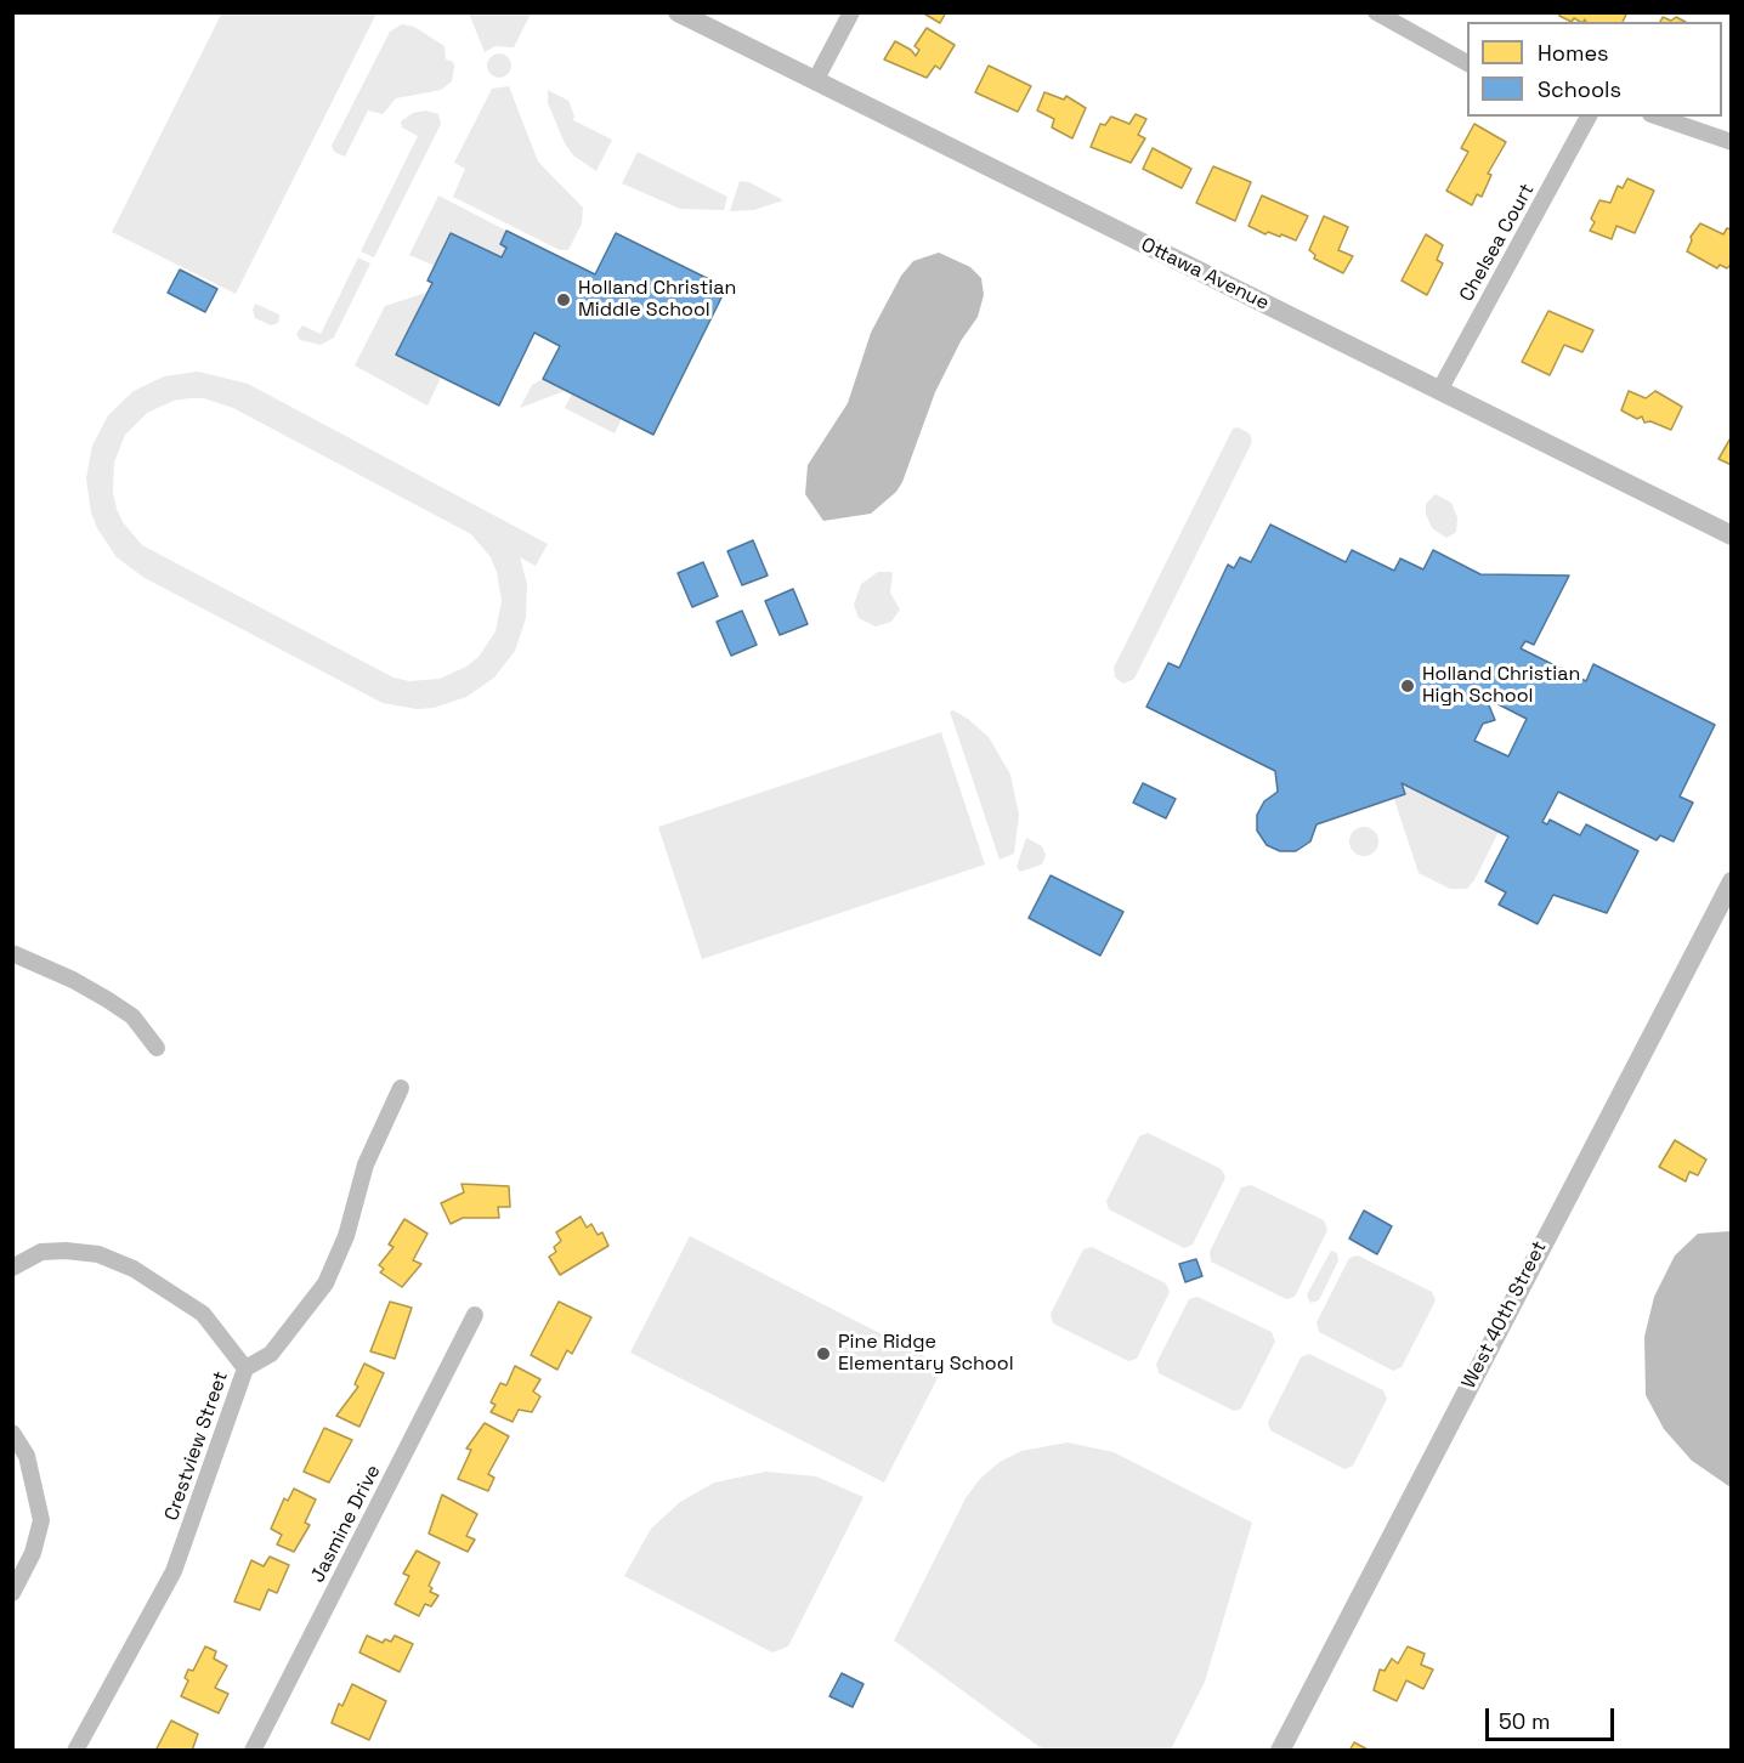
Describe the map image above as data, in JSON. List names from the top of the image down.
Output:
{
  "streets": {
    "street": [
      "Chelsea Court",
      "Ottawa Avenue",
      "West 40th Street",
      "Crestview Street",
      "Jasmine Drive"
    ]
  },
  "crossings": [
    ["Chelsea Court", "Ottawa Avenue"]
  ],
  "places": ["Holland Christian Middle School", "Holland Christian High School", "Pine Ridge Elementary School"],
  "legend": ["Homes", "Schools"],
  "scale_bar": "50 m"
}
